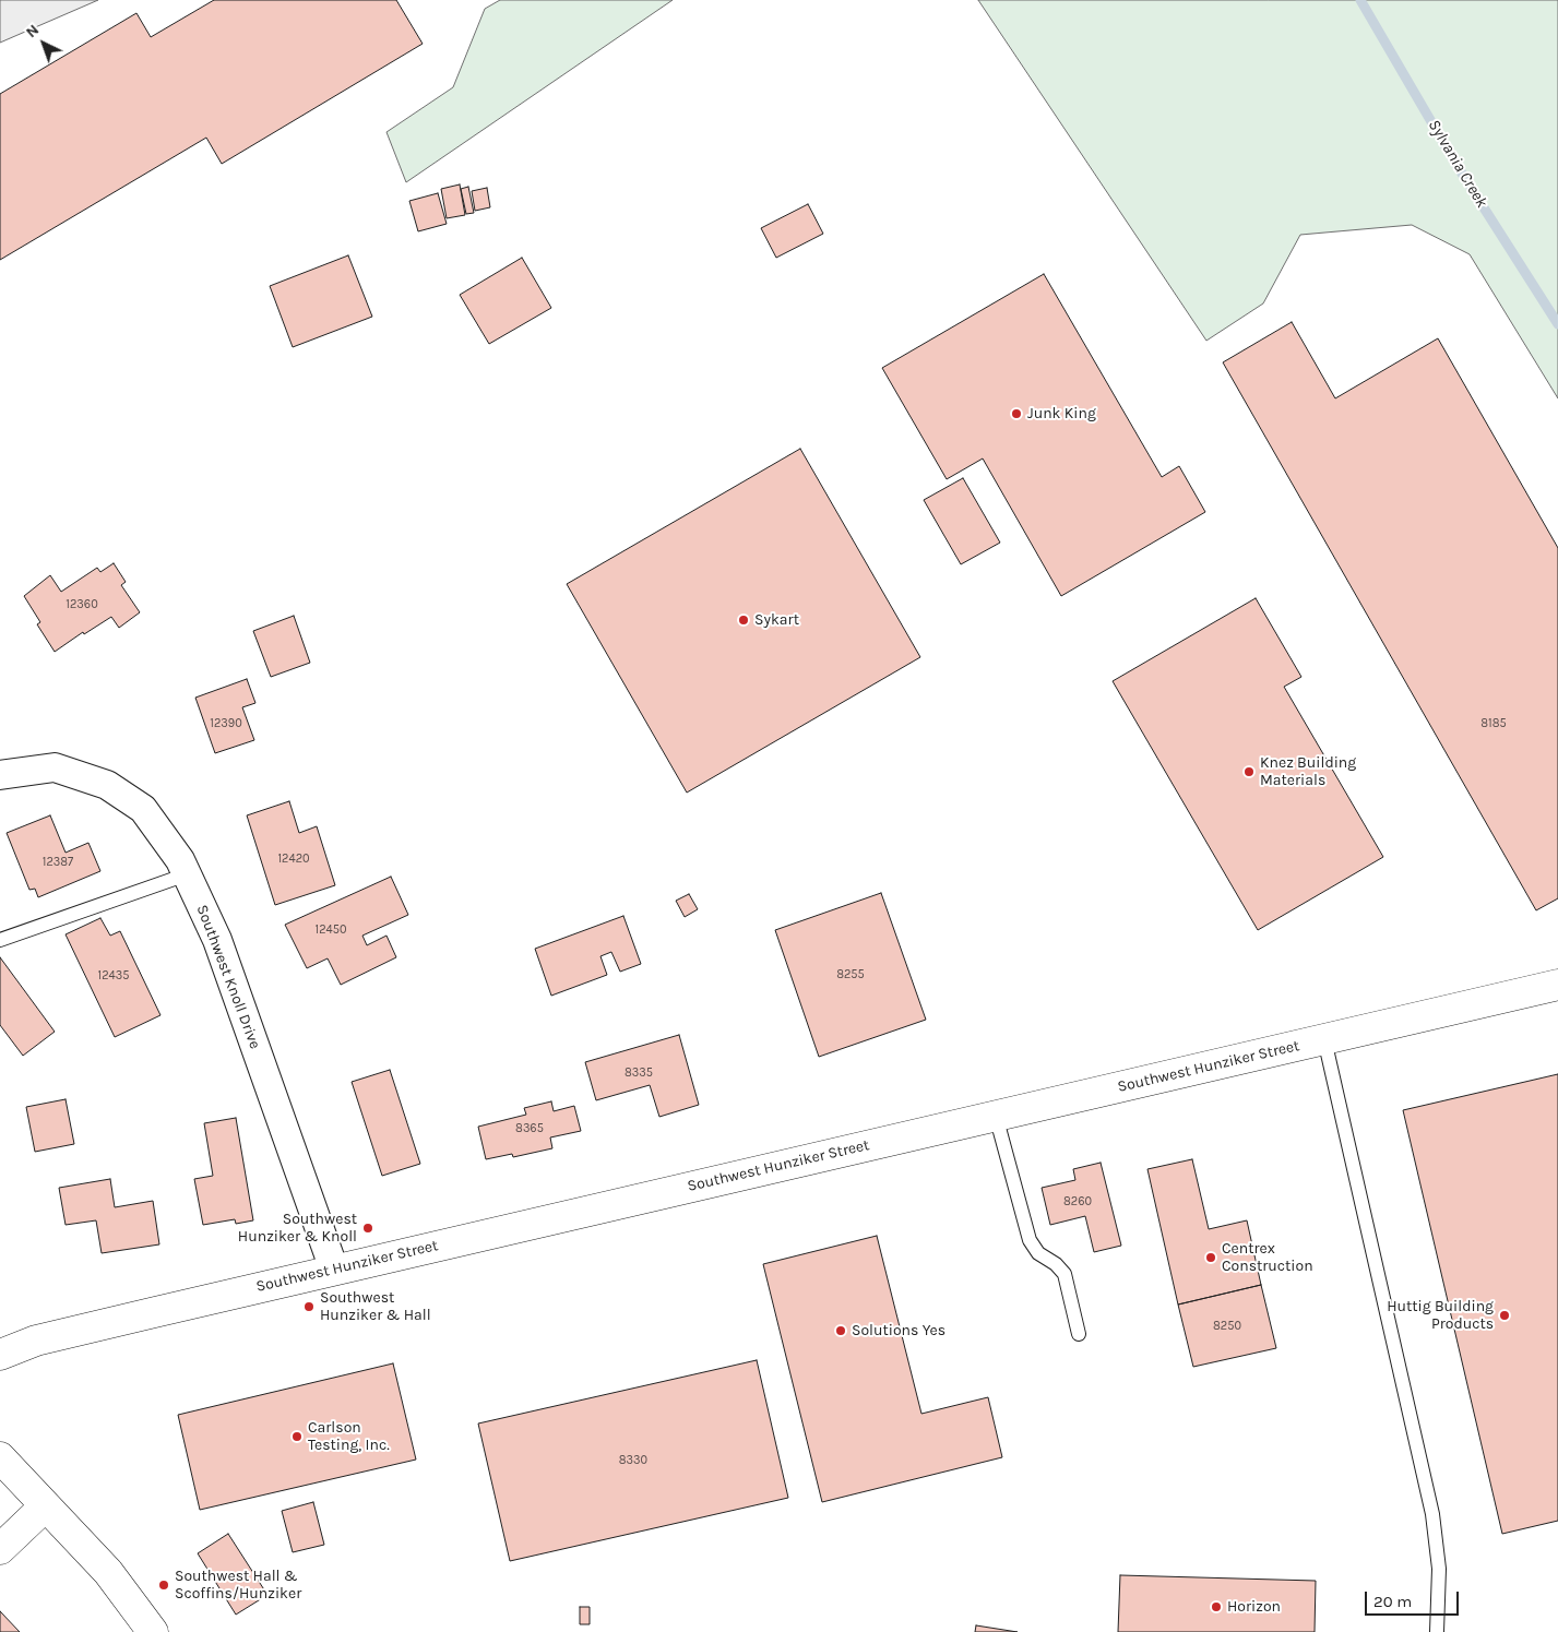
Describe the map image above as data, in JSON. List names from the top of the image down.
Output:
{
  "streets": {
    "street": ["Southwest Knoll Drive", "Southwest Hunziker Street"]
  },
  "crossings": [
    ["Southwest Knoll Drive", "Southwest Hunziker Street"]
  ],
  "water": ["Sylvania Creek"],
  "places": [
    "Junk King",
    "Sykart",
    "Knez Building Materials",
    "Southwest Hunziker & Knoll",
    "Centrex Construction",
    "Southwest Hunziker & Hall",
    "Huttig Building Products",
    "Solutions Yes",
    "Carlson Testing, Inc.",
    "Southwest Hall & Scoffins/Hunziker",
    "Horizon"
  ],
  "house_numbers": [
    "12360",
    "12390",
    "8185",
    "12420",
    "12387",
    "12450",
    "8255",
    "12435",
    "8335",
    "8365",
    "8260",
    "8250",
    "8330"
  ],
  "scale_bar": "20 m",
  "north": "top left"
}
